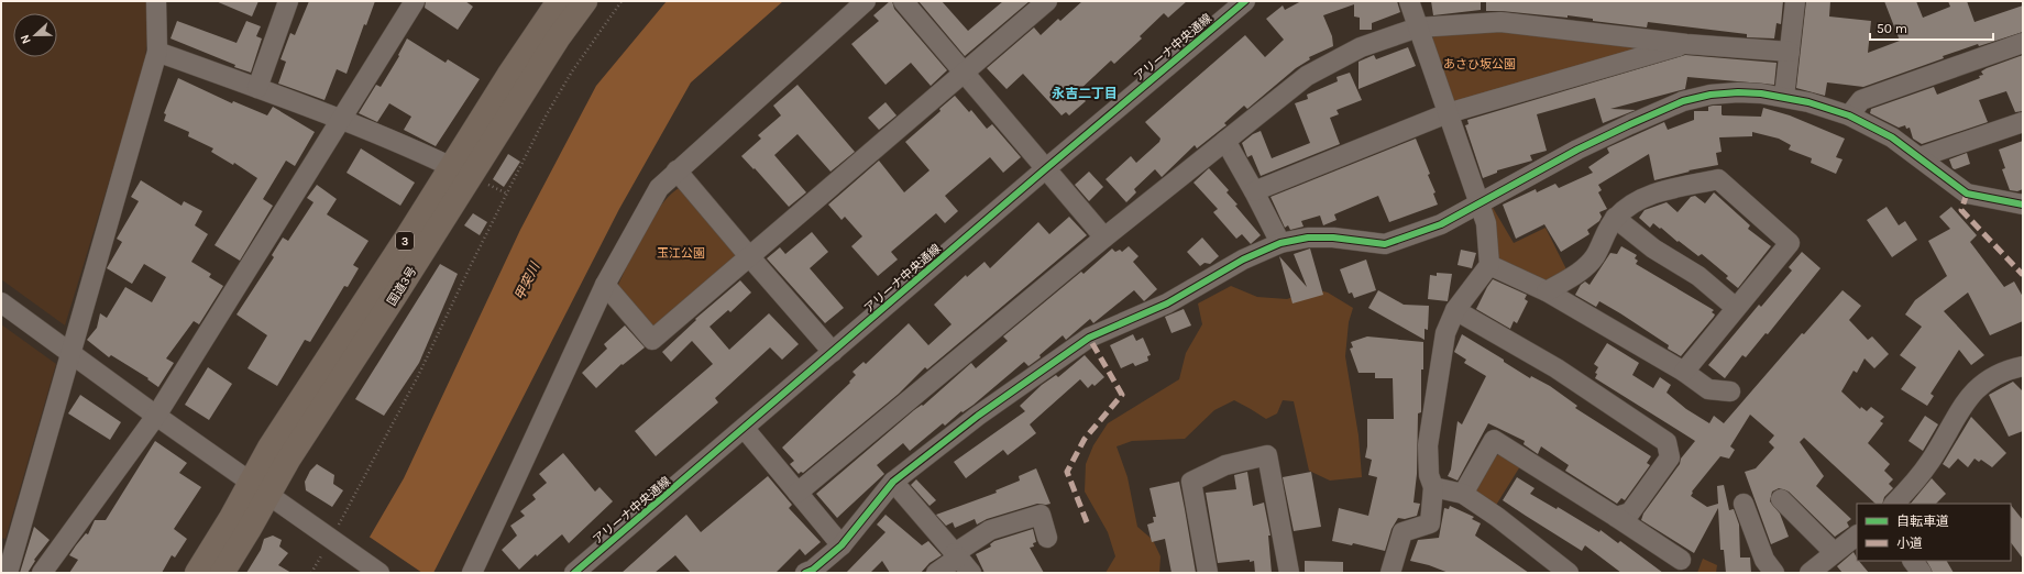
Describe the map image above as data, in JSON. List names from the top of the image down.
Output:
{
  "streets": {
    "highway": ["3", "国道3号"],
    "street": ["アリーナ中央通線"]
  },
  "districts": ["永吉二丁目"],
  "water": ["甲突川"],
  "parks": ["あさひ坂公園", "玉江公園"],
  "legend": ["自転車道", "小道"],
  "scale_bar": "50 m",
  "north": "left"
}
